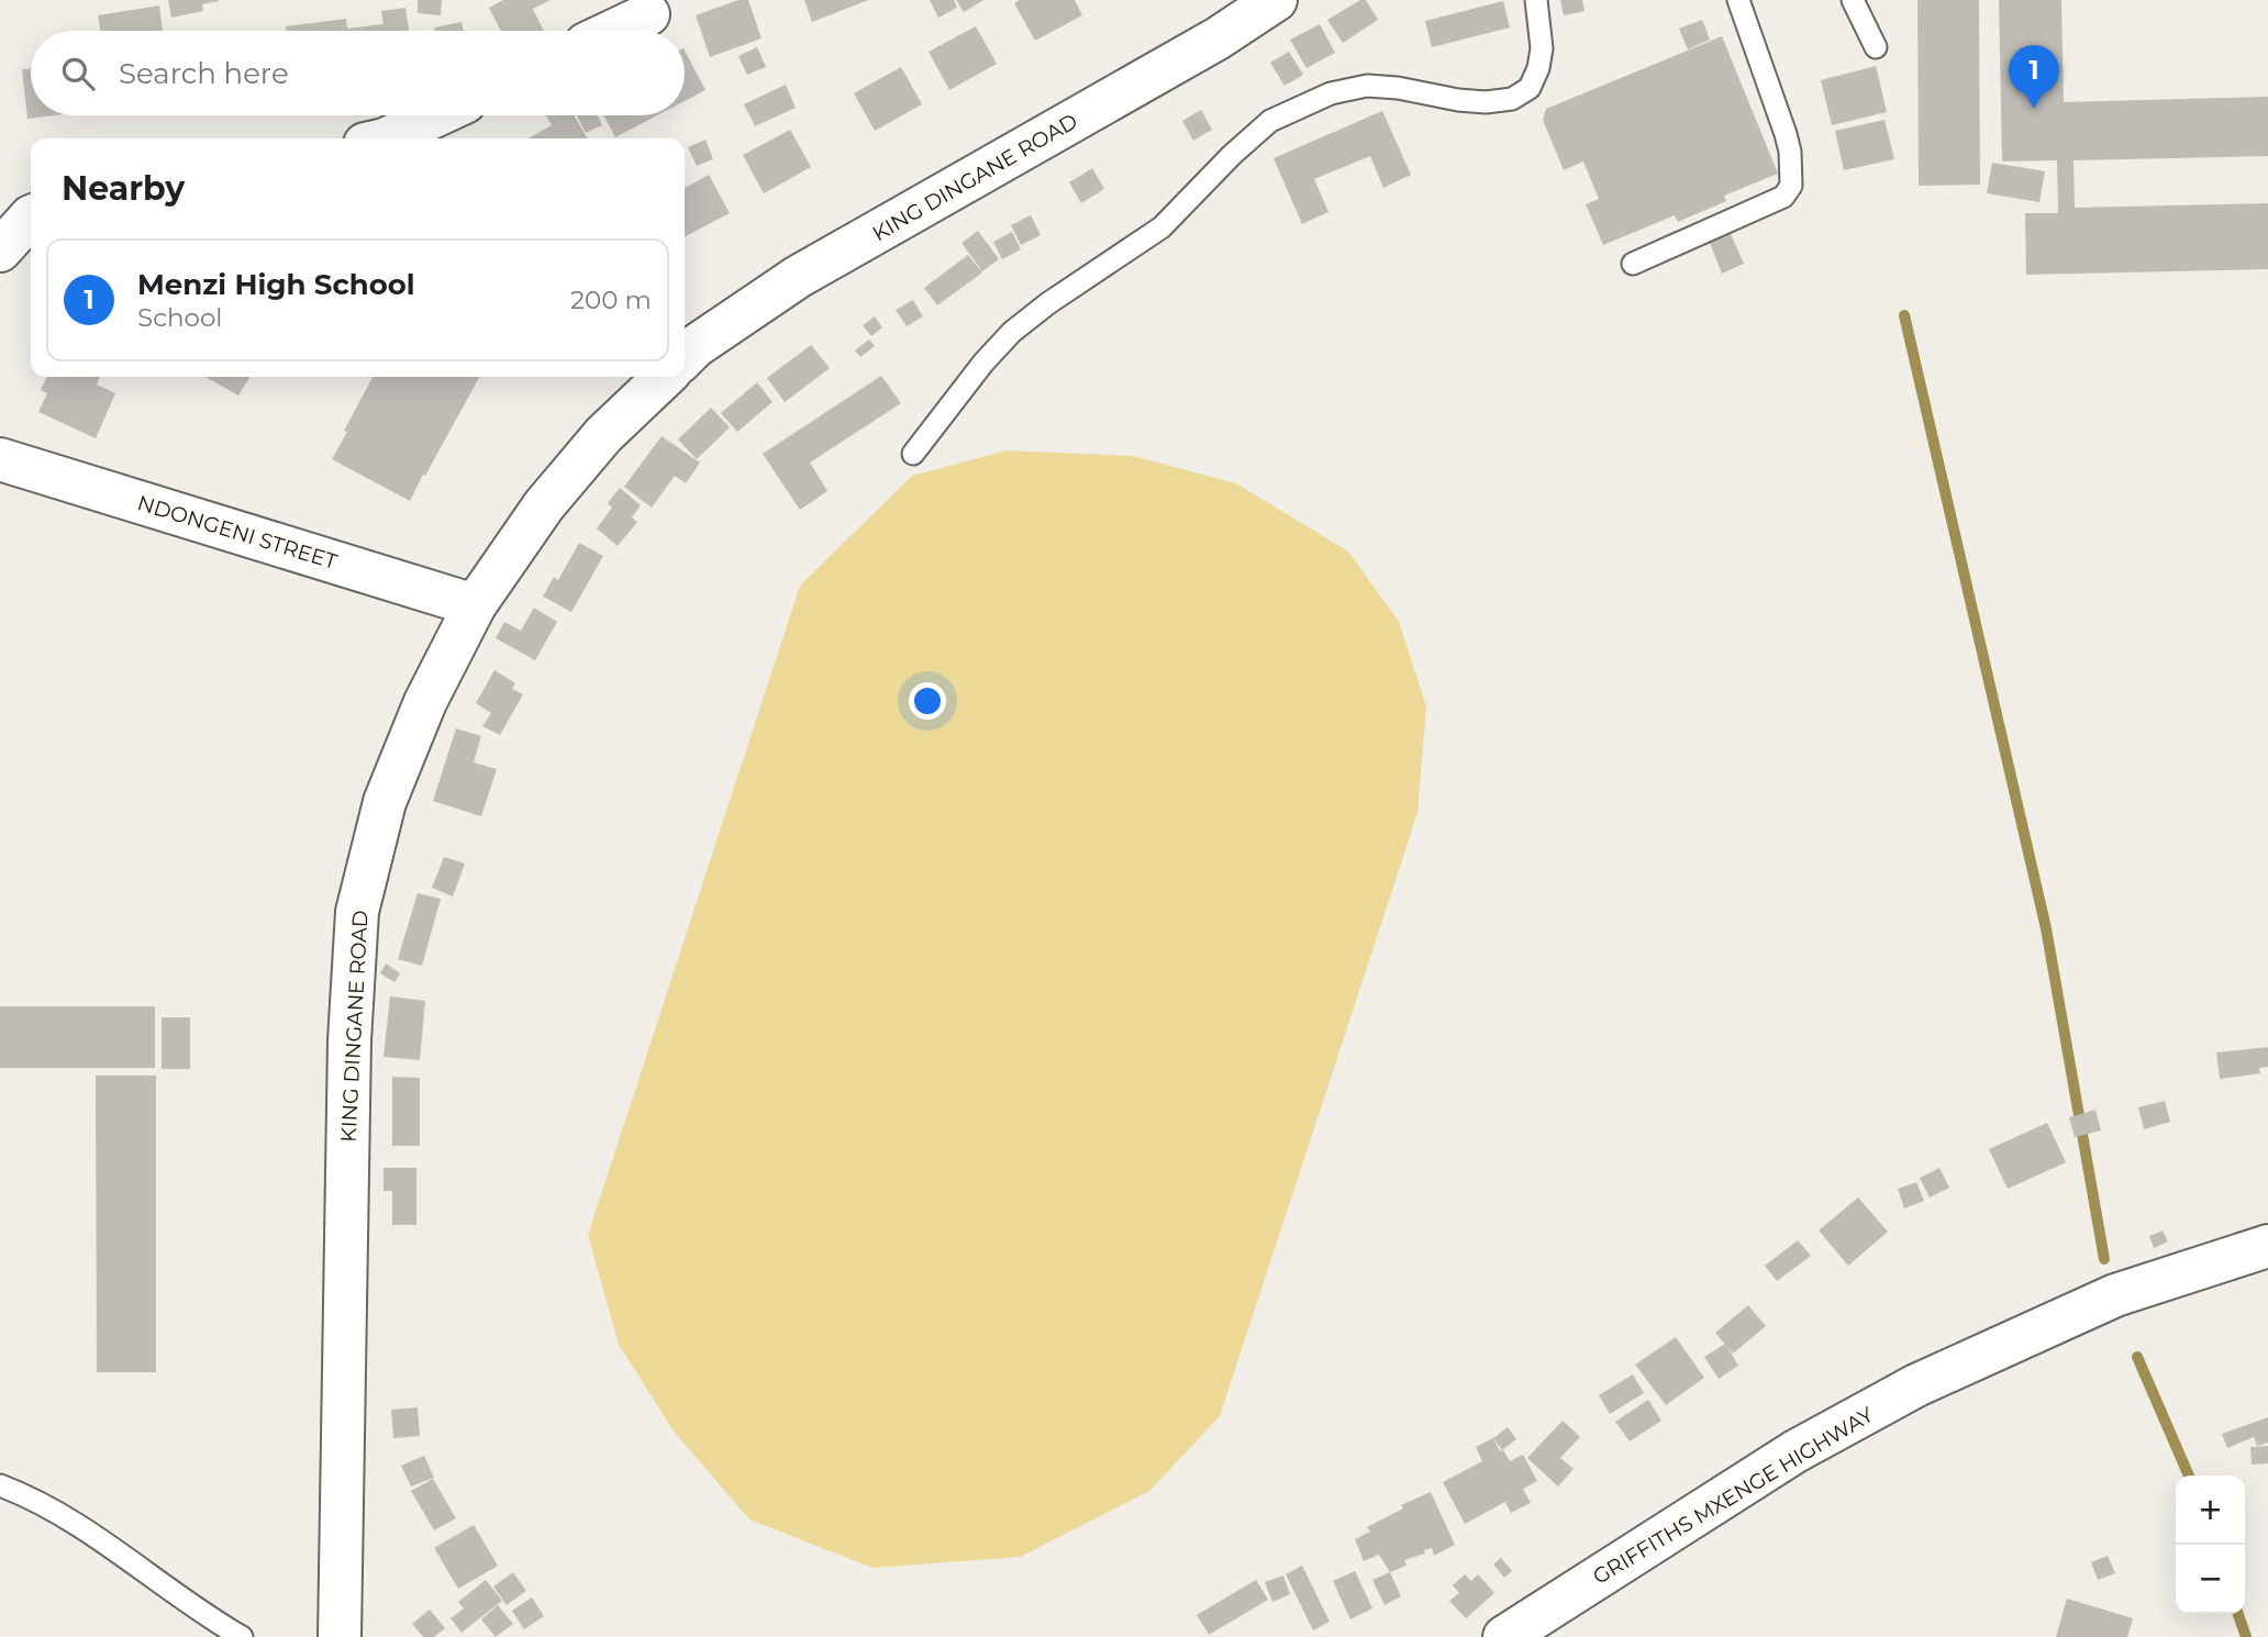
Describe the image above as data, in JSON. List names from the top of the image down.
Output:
{
  "streets": {
    "street": ["KING DINGANE ROAD", "NDONGENI STREET", "GRIFFITHS MXENGE HIGHWAY"]
  },
  "crossings": [
    ["KING DINGANE ROAD", "NDONGENI STREET"]
  ],
  "page": {
    "search": "Search here",
    "pins": "1",
    "heading": "Nearby",
    "list": [
      {
        "mark": "1",
        "name": "Menzi High School",
        "note": "School",
        "value": "200 m"
      }
    ],
    "map_buttons": ["+", "−"]
  }
}
